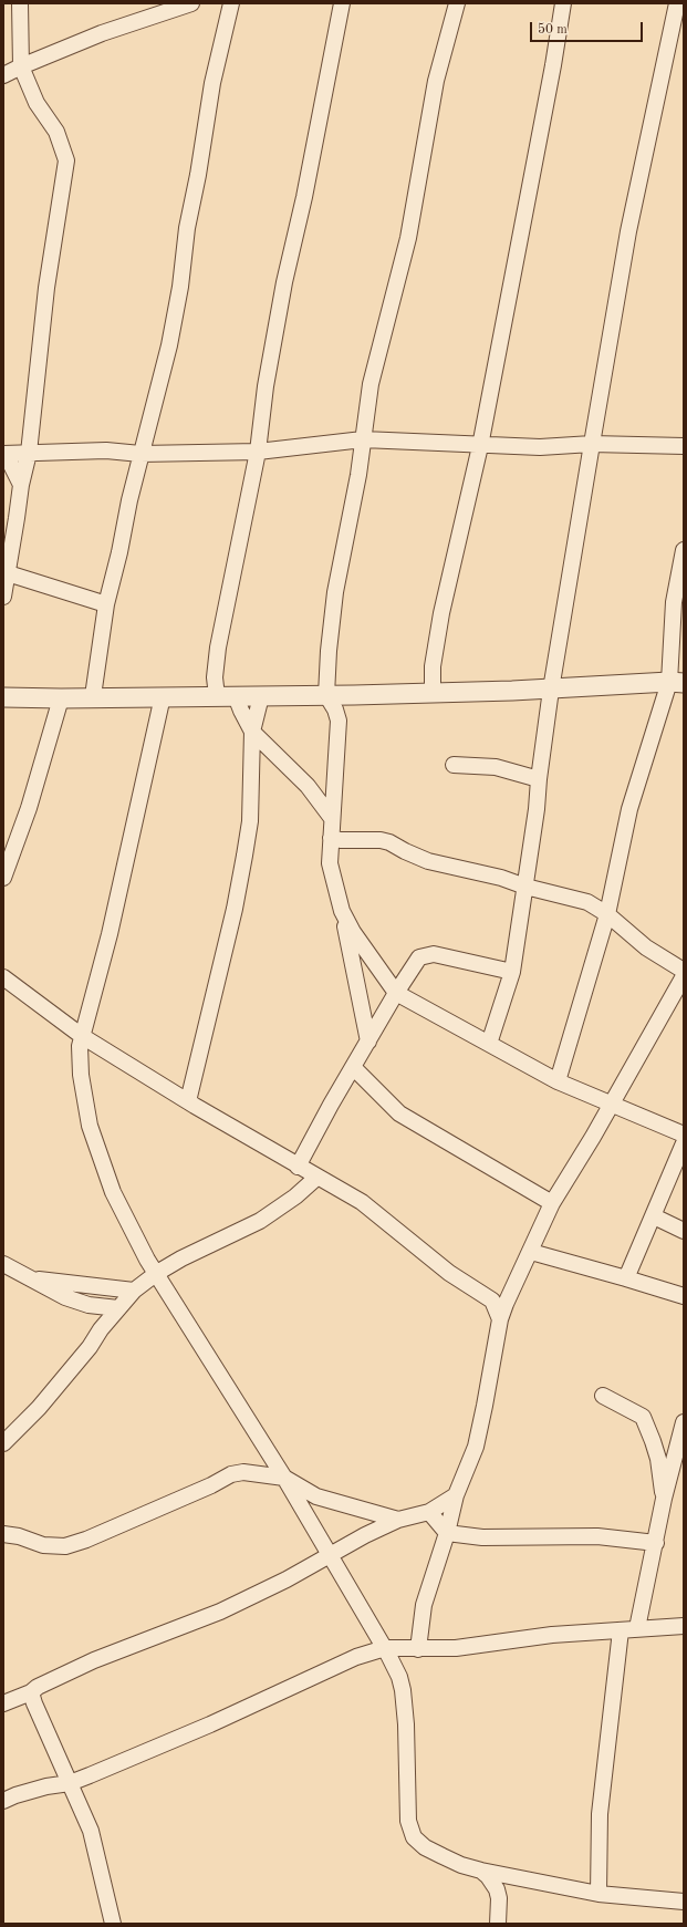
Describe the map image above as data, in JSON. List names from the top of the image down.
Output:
{
  "scale_bar": "50 m"
}
